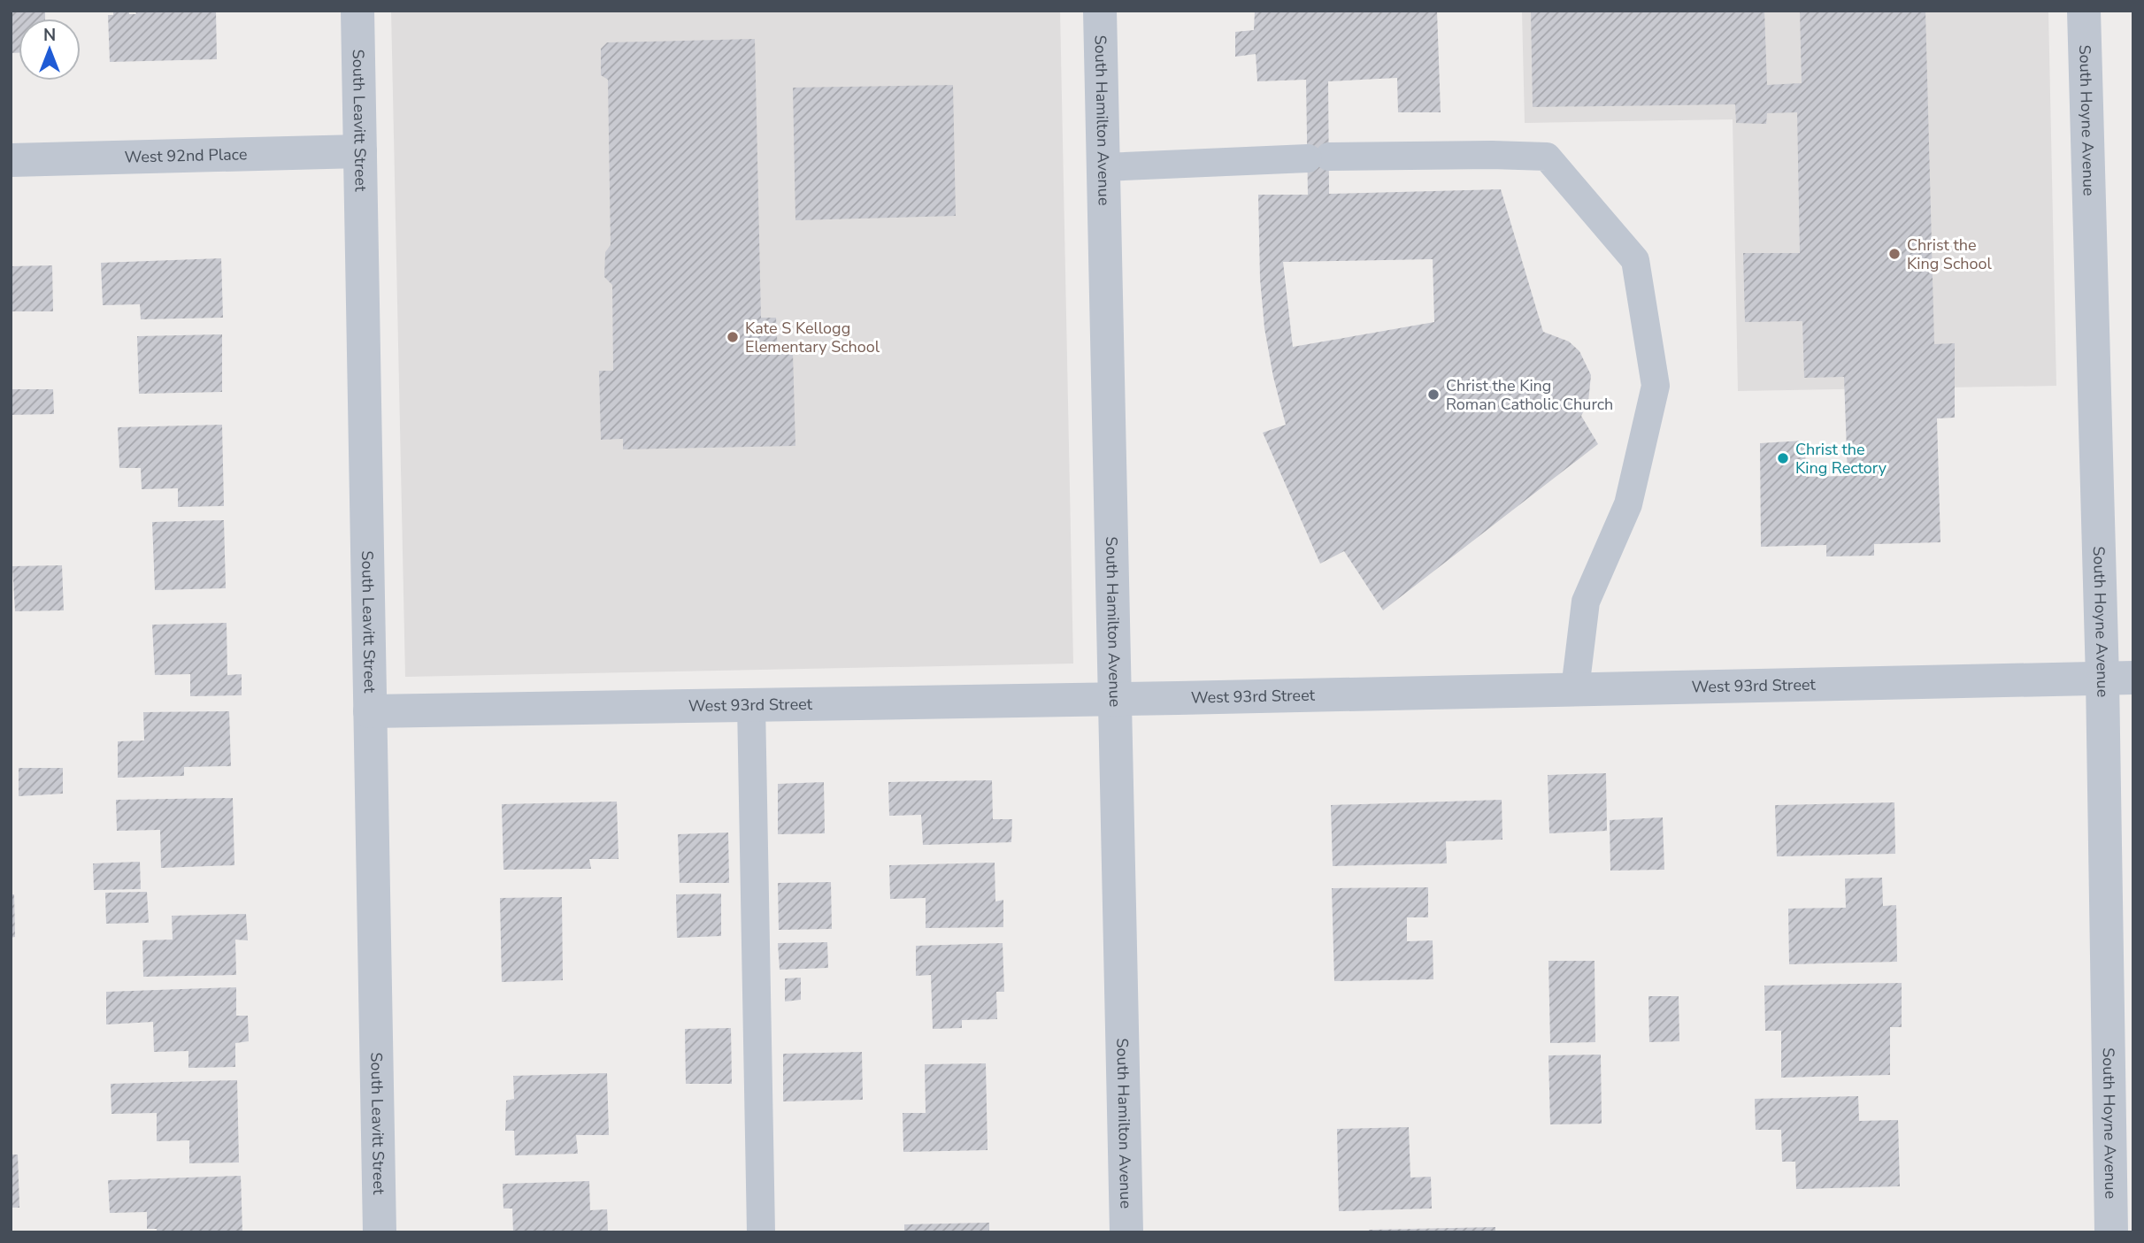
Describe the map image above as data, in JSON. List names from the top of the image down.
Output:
{
  "streets": {
    "street": [
      "South Leavitt Street",
      "South Hamilton Avenue",
      "South Hoyne Avenue",
      "West 92nd Place",
      "West 93rd Street"
    ]
  },
  "crossings": [
    ["South Leavitt Street", "West 92nd Place"],
    ["South Leavitt Street", "West 93rd Street"],
    ["South Hamilton Avenue", "West 93rd Street"],
    ["South Hoyne Avenue", "West 93rd Street"]
  ],
  "places": [
    "Christ the King School",
    "Kate S Kellogg Elementary School",
    "Christ the King Roman Catholic Church",
    "Christ the King Rectory"
  ],
  "north": "top"
}
